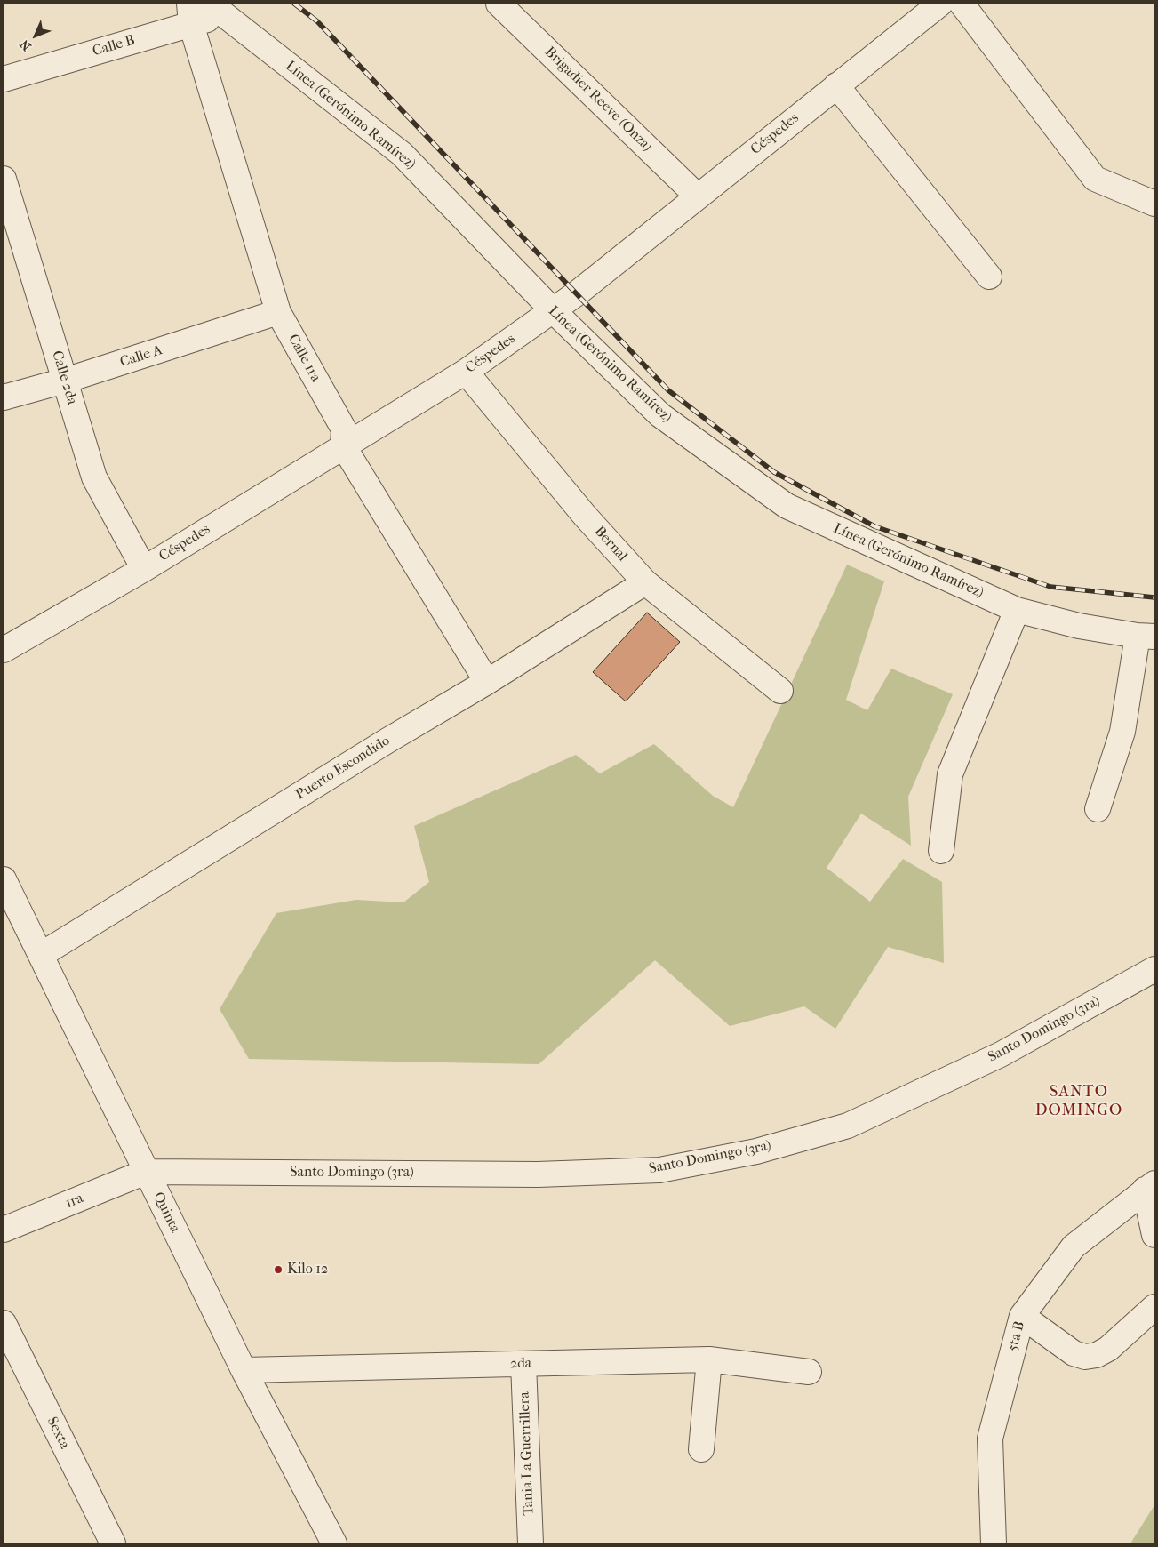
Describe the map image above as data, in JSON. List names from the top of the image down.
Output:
{
  "streets": {
    "street": [
      "Calle B",
      "Brigadier Reeve (Onza)",
      "Línea (Gerónimo Ramírez)",
      "Céspedes",
      "Calle A",
      "Calle 1ra",
      "Calle 2da",
      "Bernal",
      "Puerto Escondido",
      "Santo Domingo (3ra)",
      "1ra",
      "Quinta",
      "5ta B",
      "2da",
      "Sexta",
      "Tania La Guerrillera"
    ]
  },
  "crossings": [
    ["Calle B", "Línea (Gerónimo Ramírez)"],
    ["Calle B", "Calle 1ra"],
    ["Brigadier Reeve (Onza)", "Céspedes"],
    ["Línea (Gerónimo Ramírez)", "Céspedes"],
    ["Céspedes", "Calle 1ra"],
    ["Céspedes", "Calle 2da"],
    ["Céspedes", "Bernal"],
    ["Calle A", "Calle 1ra"],
    ["Calle A", "Calle 2da"],
    ["Calle 1ra", "Puerto Escondido"],
    ["Bernal", "Puerto Escondido"],
    ["Puerto Escondido", "Quinta"],
    ["Santo Domingo (3ra)", "1ra"],
    ["Santo Domingo (3ra)", "Quinta"],
    ["1ra", "Quinta"],
    ["Quinta", "2da"],
    ["2da", "Tania La Guerrillera"]
  ],
  "districts": ["SANTO DOMINGO"],
  "places": ["Kilo 12"],
  "north": "bottom left"
}
